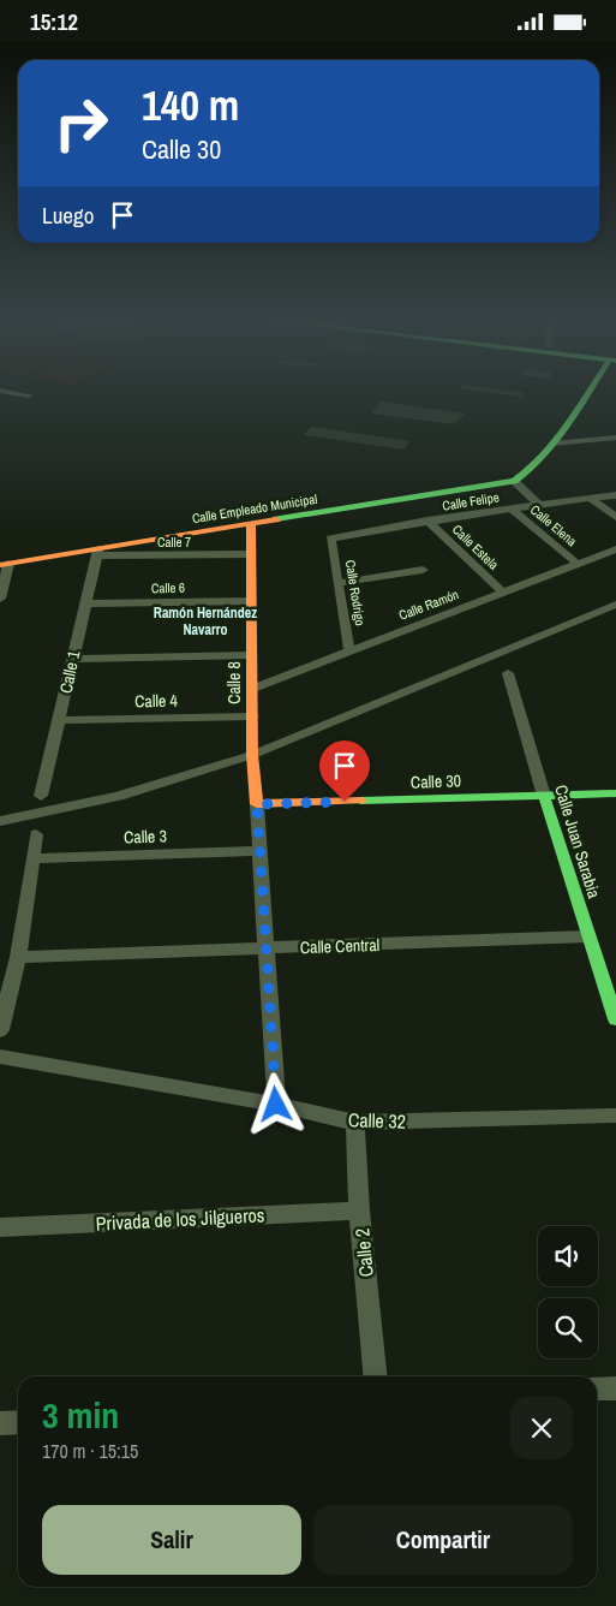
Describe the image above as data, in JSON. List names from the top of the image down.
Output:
{
  "streets": {
    "street": [
      "Calle Felipe",
      "Calle Empleado Municipal",
      "Calle Elena",
      "Calle 7",
      "Calle Estela",
      "Calle 6",
      "Calle Rodrigo",
      "Calle Ramón",
      "Calle 1",
      "Calle 8",
      "Calle 4",
      "Calle 30",
      "Calle 3",
      "Calle Juan Sarabia",
      "Calle Central",
      "Calle 32",
      "Privada de los Jilgueros",
      "Calle 2"
    ]
  },
  "crossings": [
    ["Calle Felipe", "Calle Elena"],
    ["Calle Felipe", "Calle Estela"],
    ["Calle Felipe", "Calle Rodrigo"],
    ["Calle Empleado Municipal", "Calle 7"],
    ["Calle Empleado Municipal", "Calle 1"],
    ["Calle Empleado Municipal", "Calle 8"],
    ["Calle Elena", "Calle Ramón"],
    ["Calle 7", "Calle 1"],
    ["Calle 7", "Calle 8"],
    ["Calle Estela", "Calle Ramón"],
    ["Calle 6", "Calle 1"],
    ["Calle 6", "Calle 8"],
    ["Calle Rodrigo", "Calle Ramón"],
    ["Calle Ramón", "Calle 8"],
    ["Calle 1", "Calle 4"],
    ["Calle 8", "Calle 4"],
    ["Calle 8", "Calle 30"],
    ["Calle 30", "Calle Juan Sarabia"],
    ["Calle Juan Sarabia", "Calle Central"],
    ["Calle 32", "Calle 2"],
    ["Privada de los Jilgueros", "Calle 2"]
  ],
  "districts": ["Ramón Hernández Navarro"],
  "page": {
    "status": "15:12",
    "turn": ["140 m", "Calle 30"],
    "then": "Luego",
    "heading": ["3 min", "170 m · 15:15"],
    "buttons": ["Salir", "Compartir"]
  }
}
